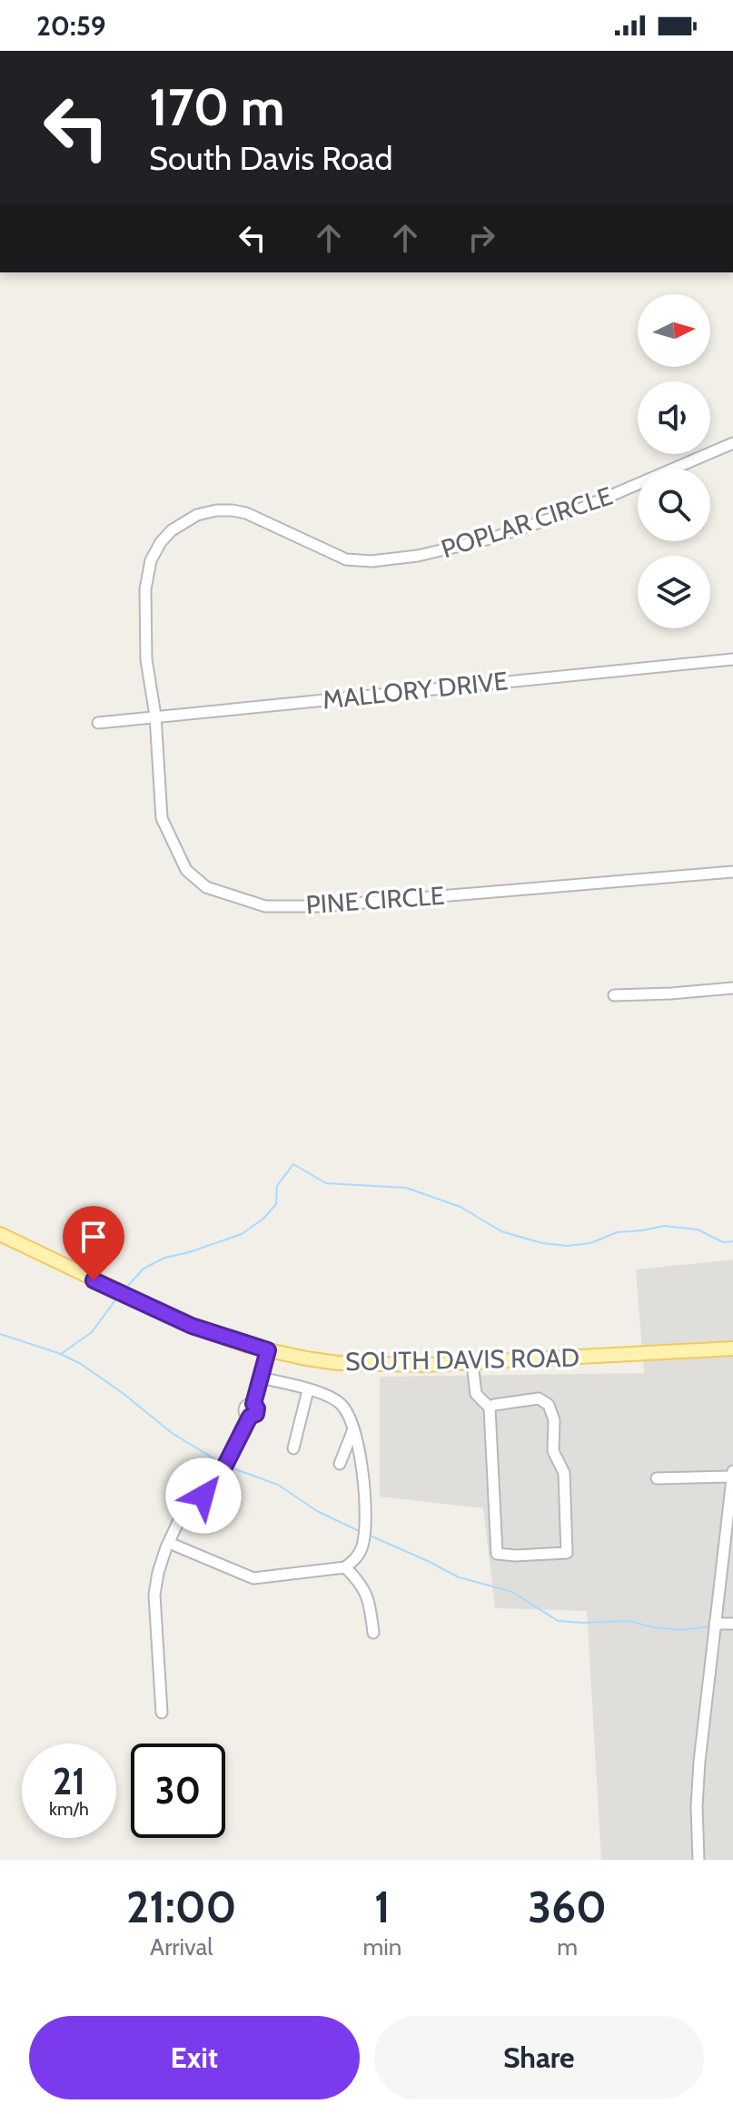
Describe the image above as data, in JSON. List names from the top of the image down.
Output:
{
  "streets": {
    "main road": ["SOUTH DAVIS ROAD"],
    "street": ["POPLAR CIRCLE", "MALLORY DRIVE", "PINE CIRCLE"]
  },
  "crossings": [
    ["POPLAR CIRCLE", "MALLORY DRIVE"],
    ["POPLAR CIRCLE", "PINE CIRCLE"],
    ["MALLORY DRIVE", "PINE CIRCLE"]
  ],
  "north": "right",
  "page": {
    "status": "20:59",
    "turn": ["170 m", "South Davis Road"],
    "speed": "21 km/h",
    "limit": "30",
    "eta": [
      "21:00",
      "Arrival",
      "1",
      "min",
      "360",
      "m"
    ],
    "buttons": ["Exit", "Share"]
  }
}
